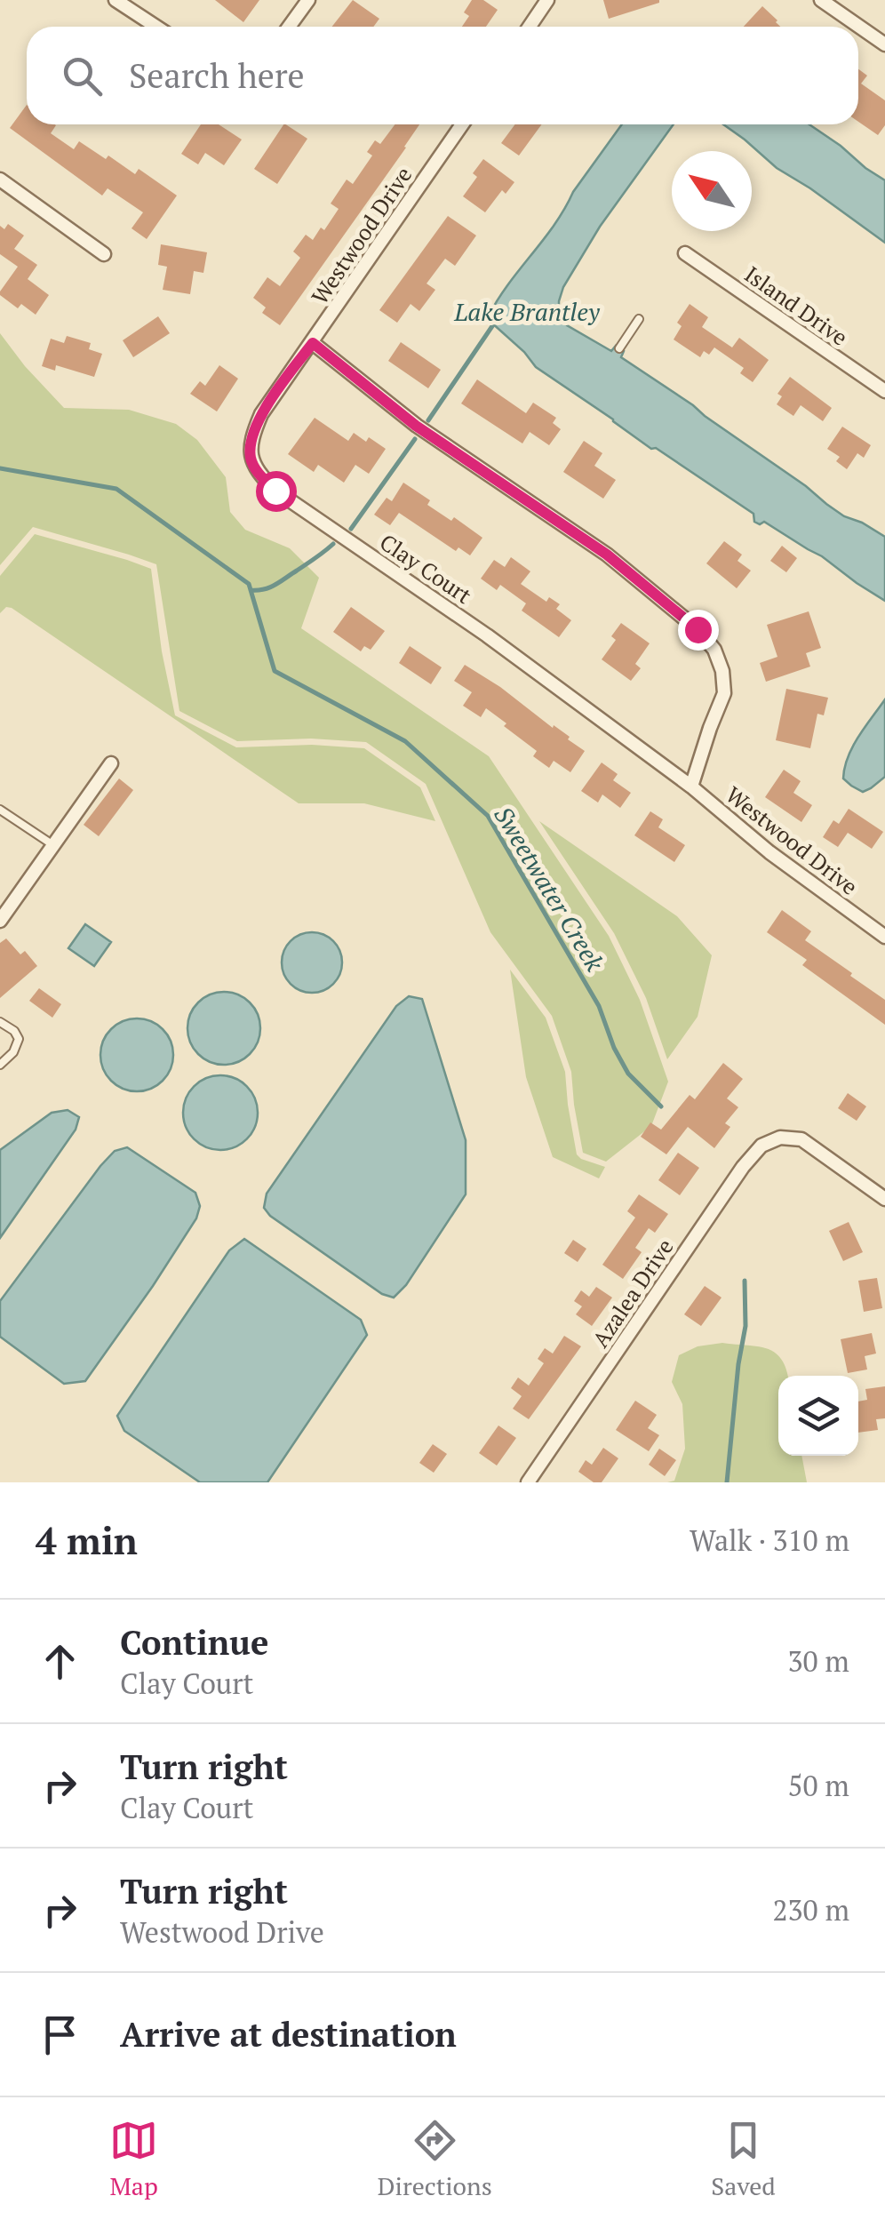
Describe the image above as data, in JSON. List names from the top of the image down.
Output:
{
  "streets": {
    "street": [
      "Westwood Drive",
      "Island Drive",
      "Clay Court",
      "Azalea Drive"
    ]
  },
  "crossings": [
    ["Westwood Drive", "Clay Court"]
  ],
  "water": ["Lake Brantley", "Sweetwater Creek"],
  "north": "top left",
  "page": {
    "search": "Search here",
    "heading": ["4 min", "Walk · 310 m"],
    "list": [
      ["Continue", "Clay Court", "30 m"],
      ["Turn right", "Clay Court", "50 m"],
      ["Turn right", "Westwood Drive", "230 m"],
      "Arrive at destination"
    ],
    "nav": ["Map", "Directions", "Saved"]
  }
}
